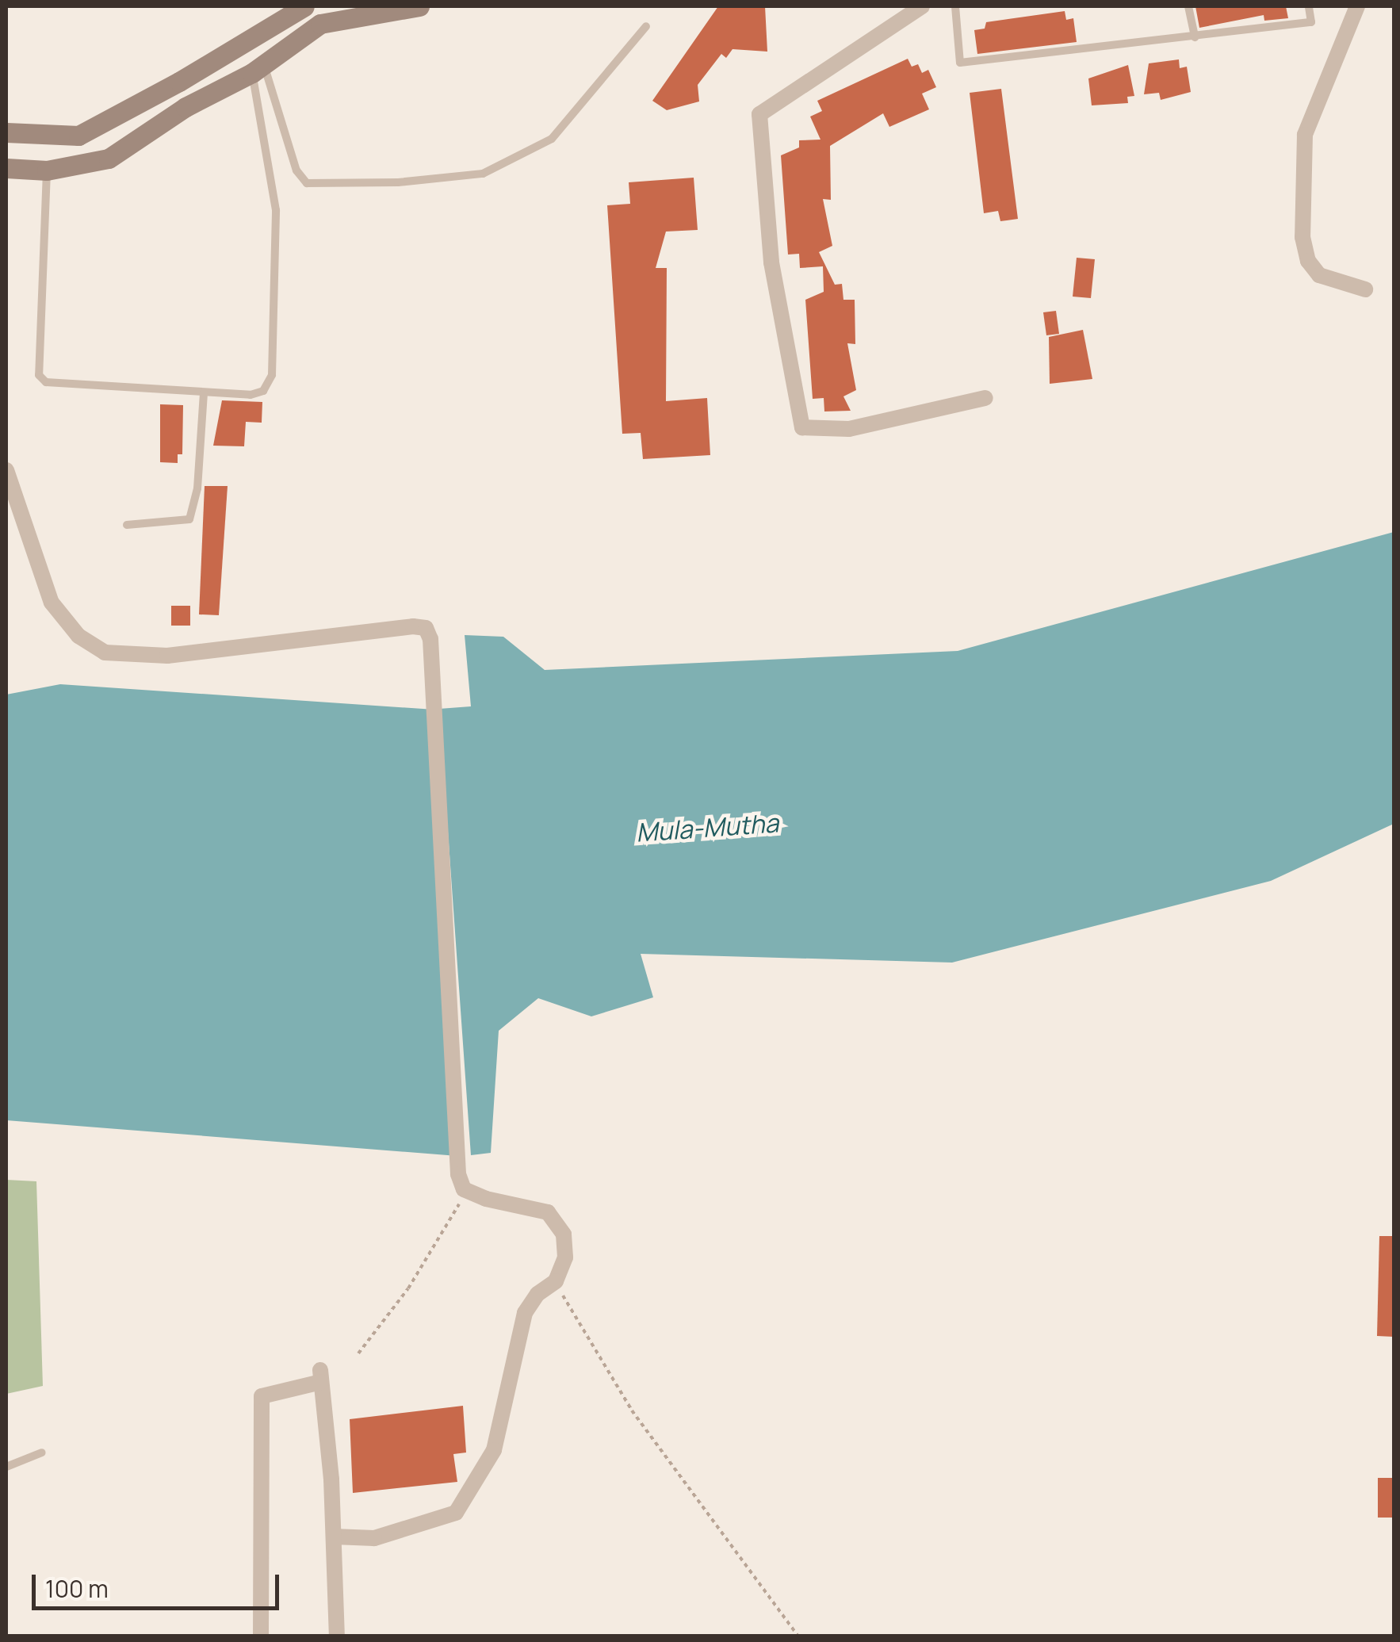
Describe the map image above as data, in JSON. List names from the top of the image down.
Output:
{
  "water": ["Mula-Mutha"],
  "scale_bar": "100 m"
}
